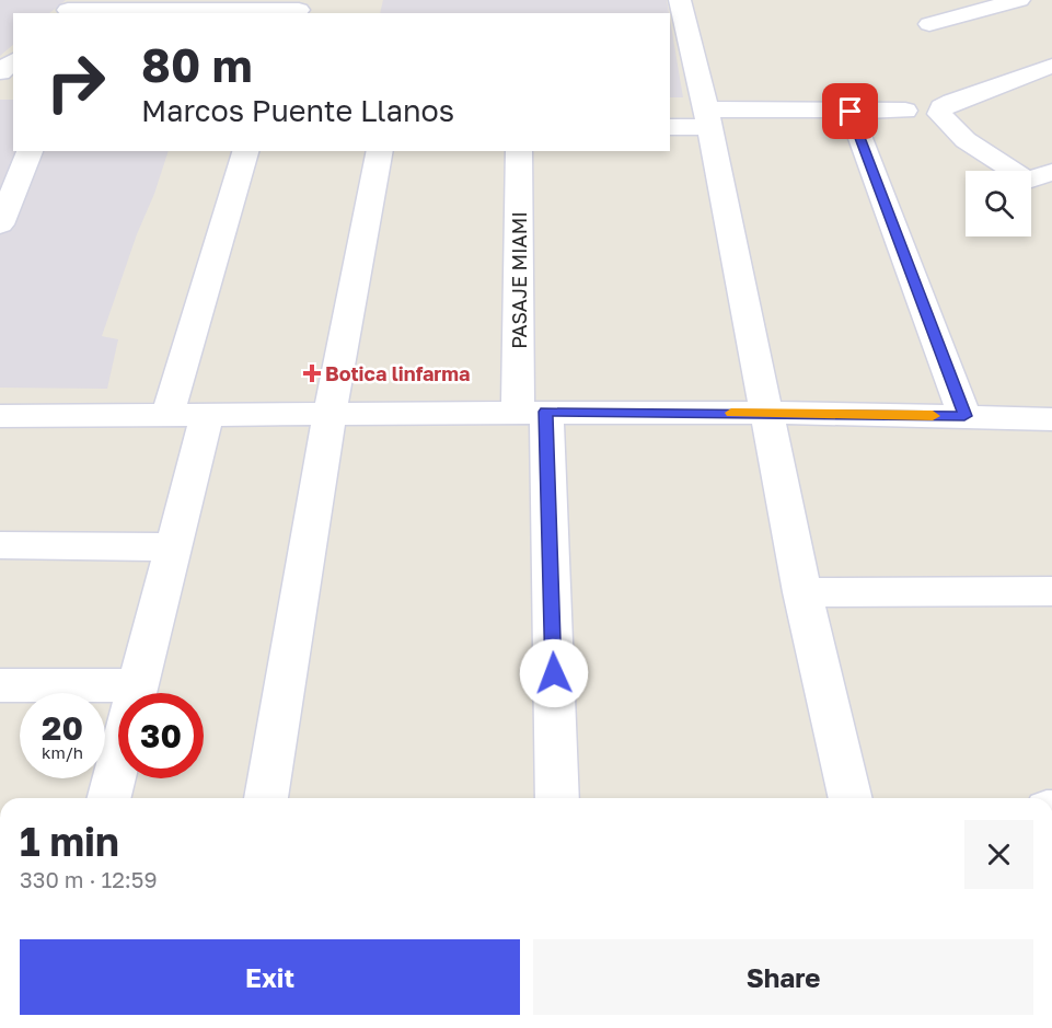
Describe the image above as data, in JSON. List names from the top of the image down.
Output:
{
  "streets": {
    "street": ["PASAJE MIAMI"]
  },
  "places": {
    "health": ["Botica linfarma"]
  },
  "page": {
    "turn": ["80 m", "Marcos Puente Llanos"],
    "speed": "20 km/h",
    "limit": "30",
    "heading": ["1 min", "330 m · 12:59"],
    "buttons": ["Exit", "Share"]
  }
}
